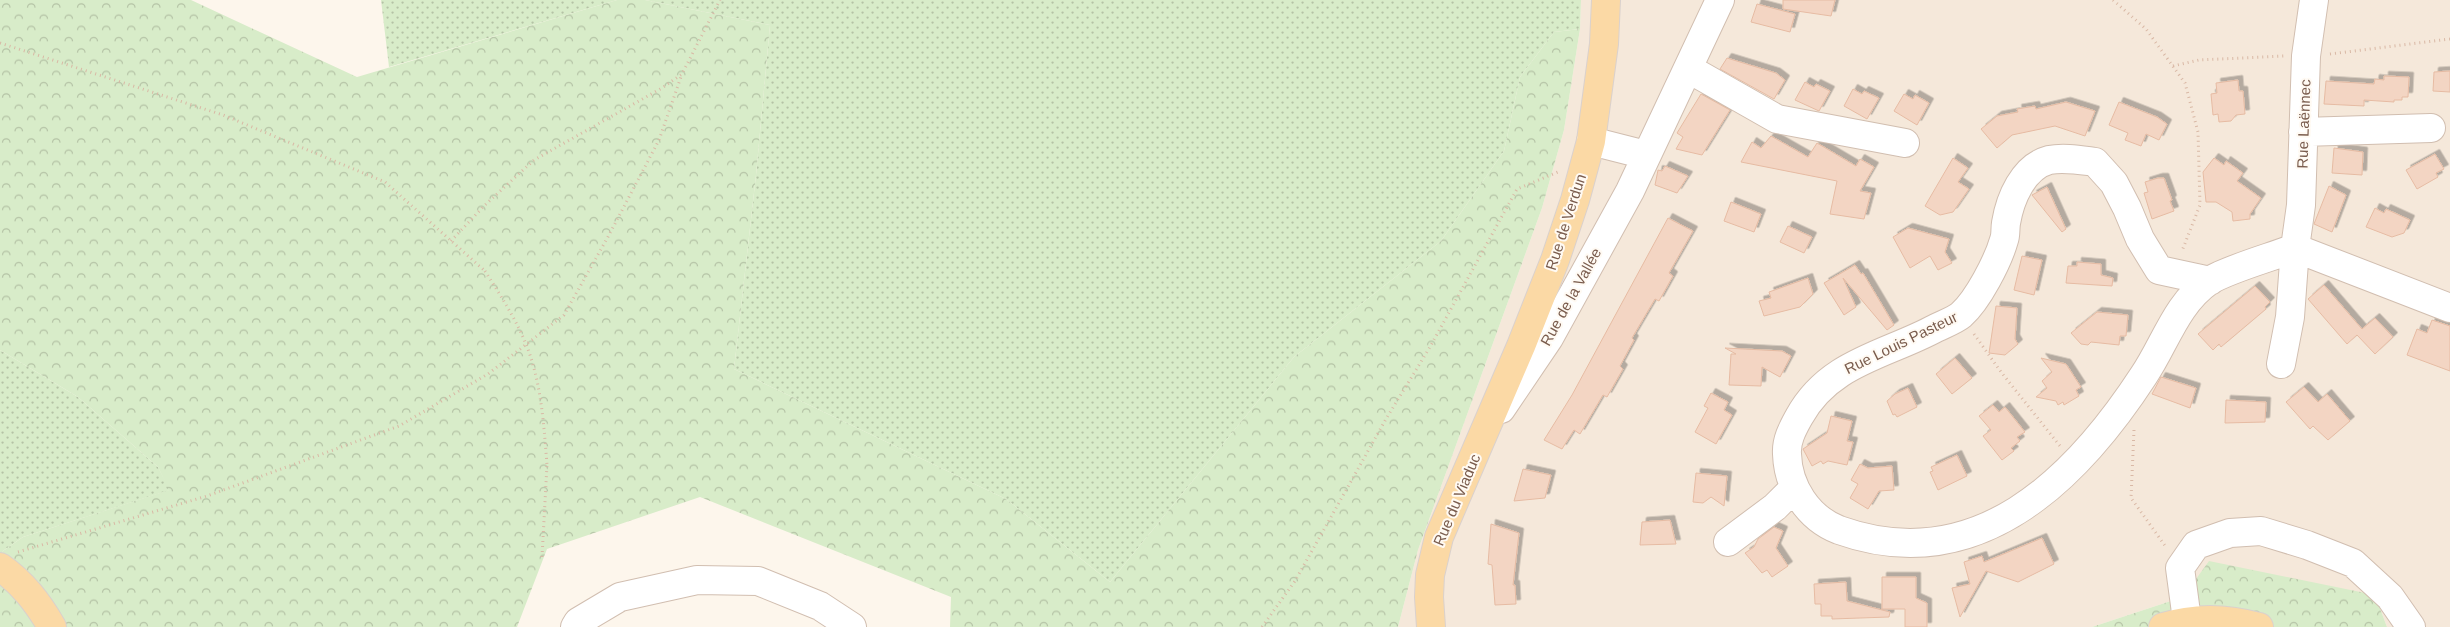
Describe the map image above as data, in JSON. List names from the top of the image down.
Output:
{
  "streets": {
    "main road": ["Rue de Verdun", "Rue du Viaduc"],
    "street": ["Rue Laënnec", "Rue de la Vallée", "Rue Louis Pasteur"]
  },
  "crossings": [
    ["Rue Laënnec", "Rue Louis Pasteur"],
    ["Rue de Verdun", "Rue de la Vallée"],
    ["Rue de Verdun", "Rue du Viaduc"],
    ["Rue de la Vallée", "Rue du Viaduc"]
  ]
}
